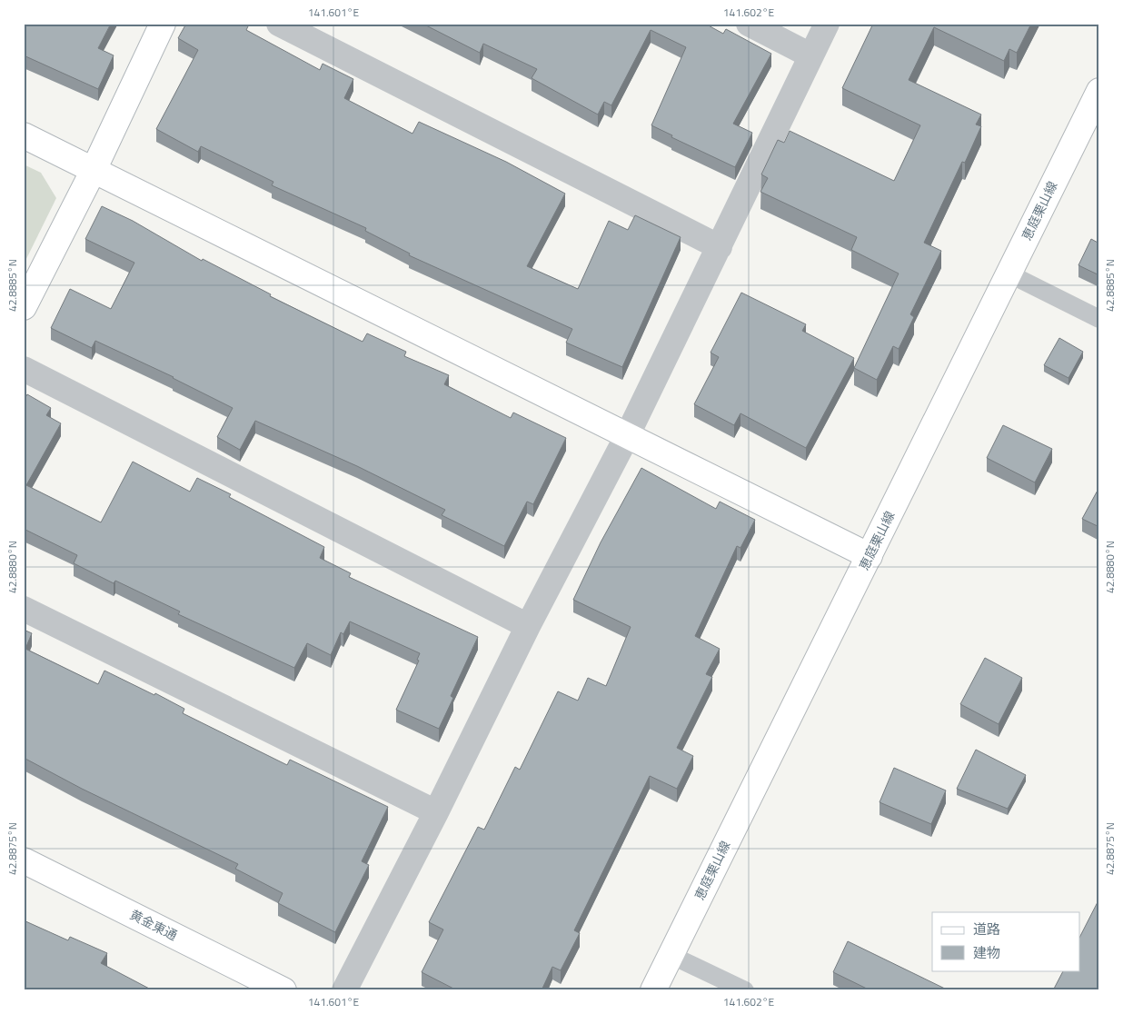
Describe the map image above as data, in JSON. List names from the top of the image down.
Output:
{
  "streets": {
    "street": ["恵庭栗山線", "黄金東通"]
  },
  "legend": ["道路", "建物"],
  "coordinates": [
    "141.601°E",
    "141.602°E",
    "42.8885°N",
    "42.8880°N",
    "42.8875°N"
  ]
}
